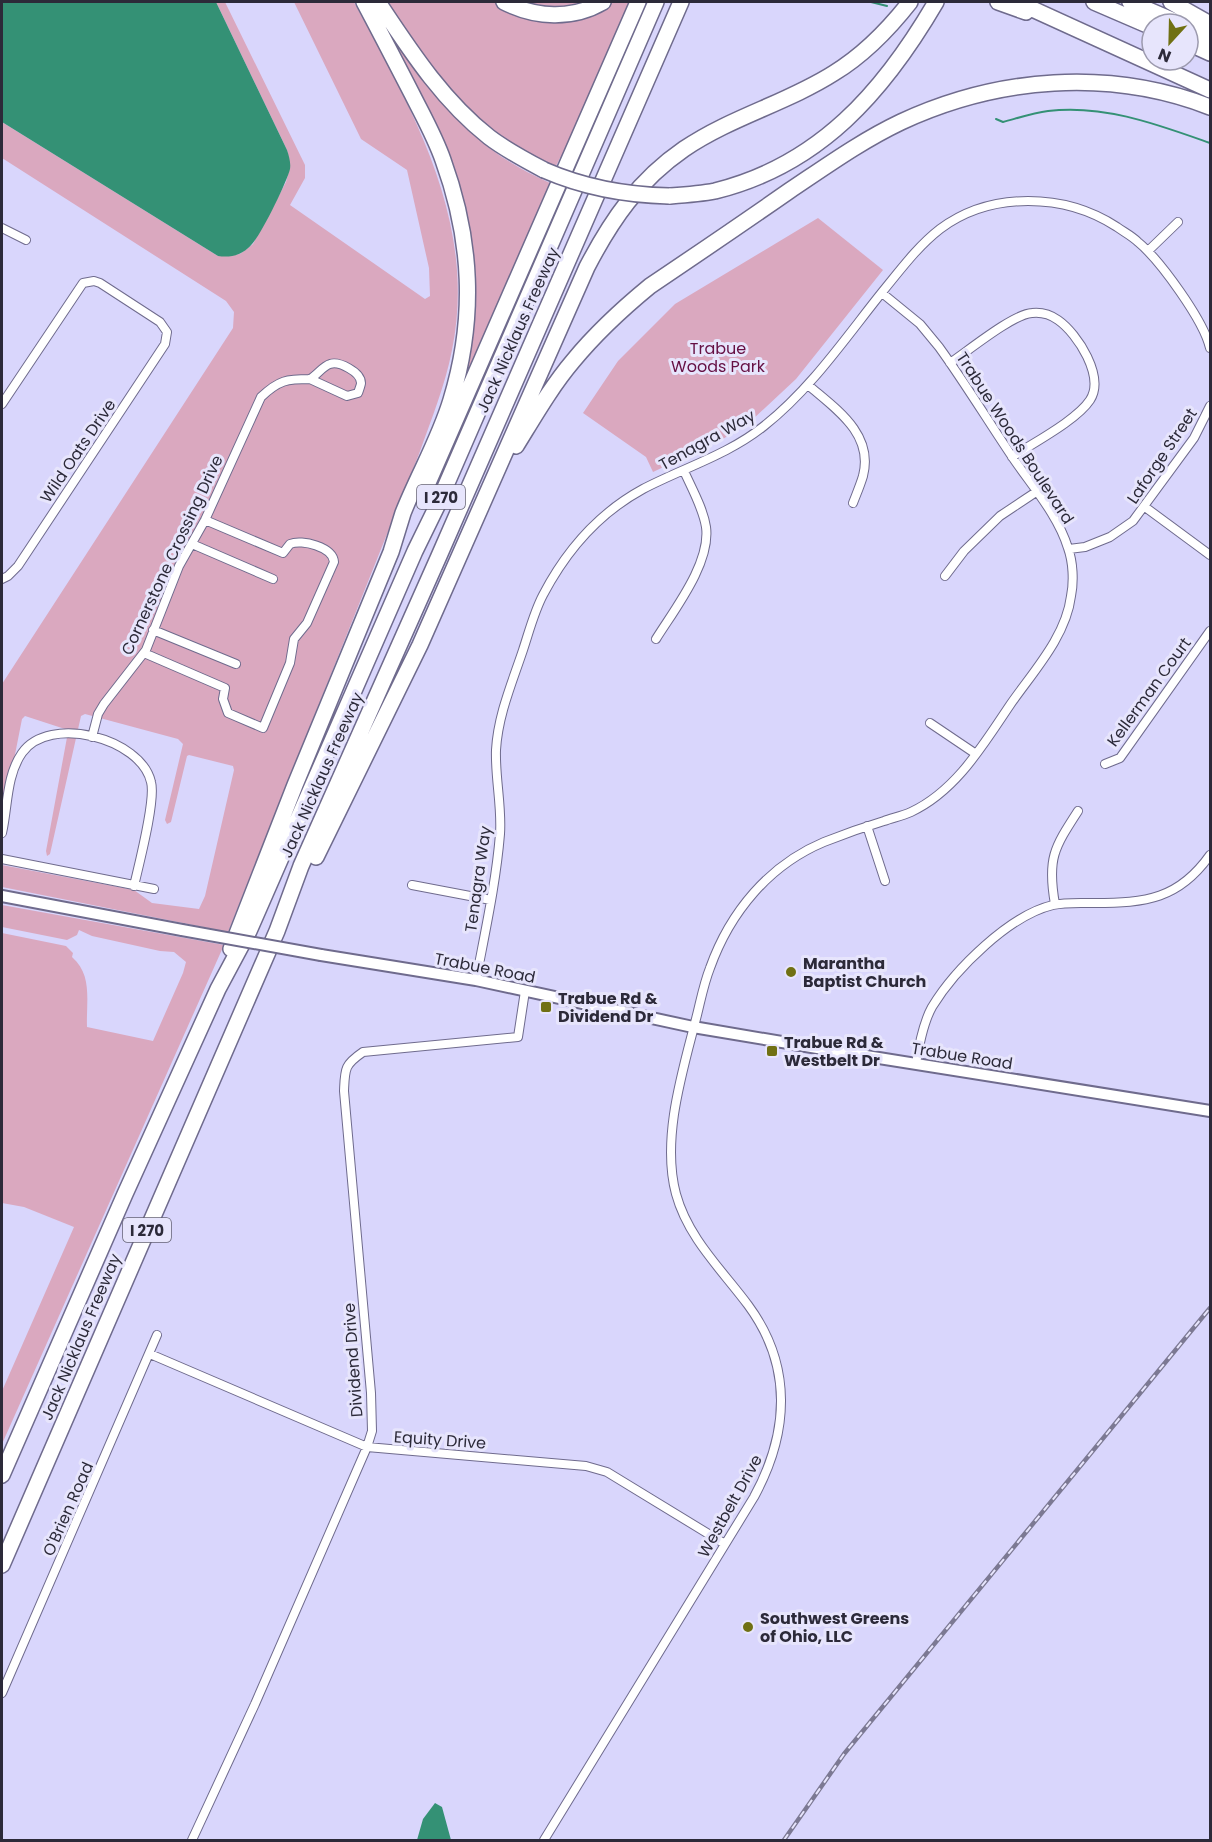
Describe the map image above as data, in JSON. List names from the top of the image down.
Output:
{
  "streets": {
    "highway": ["Jack Nicklaus Freeway", "I 270"],
    "main road": ["Trabue Road"],
    "street": [
      "Trabue Woods Boulevard",
      "Tenagra Way",
      "Wild Oats Drive",
      "Laforge Street",
      "Cornerstone Crossing Drive",
      "Kellerman Court",
      "Dividend Drive",
      "Equity Drive",
      "Westbelt Drive",
      "O'Brien Road"
    ]
  },
  "crossings": [
    ["Trabue Woods Boulevard", "Tenagra Way"],
    ["Trabue Woods Boulevard", "Laforge Street"],
    ["Trabue Woods Boulevard", "Trabue Road"],
    ["Trabue Woods Boulevard", "Westbelt Drive"],
    ["Tenagra Way", "Trabue Road"],
    ["Trabue Road", "Dividend Drive"],
    ["Trabue Road", "Westbelt Drive"],
    ["Dividend Drive", "Equity Drive"],
    ["Equity Drive", "Westbelt Drive"],
    ["Equity Drive", "O'Brien Road"]
  ],
  "parks": ["Trabue Woods Park"],
  "places": {
    "other": ["Marantha Baptist Church", "Southwest Greens of Ohio, LLC"],
    "transit": ["Trabue Rd & Dividend Dr", "Trabue Rd & Westbelt Dr"]
  },
  "north": "bottom"
}
